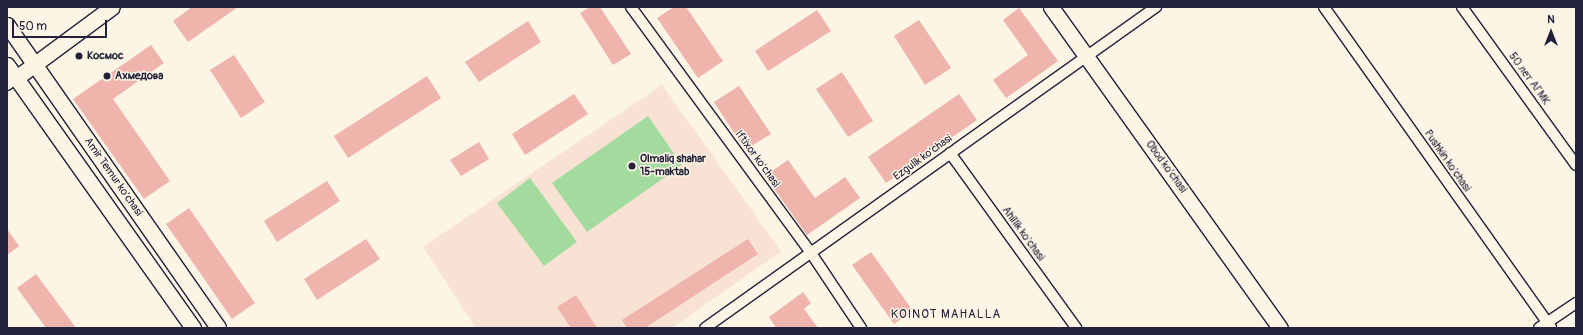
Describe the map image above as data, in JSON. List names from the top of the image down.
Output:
{
  "streets": {
    "main road": ["Obod ko'chasi", "Amir Temur ko'chasi"],
    "street": [
      "50 лет АГМК",
      "Ezgulik ko'chasi",
      "Iftixor ko'chasi",
      "Pushkin ko'chasi",
      "Ahillik ko'chasi"
    ]
  },
  "crossings": [
    ["Ezgulik ko'chasi", "Iftixor ko'chasi"],
    ["Ezgulik ko'chasi", "Obod ko'chasi"],
    ["Ezgulik ko'chasi", "Ahillik ko'chasi"]
  ],
  "districts": ["KOINOT MAHALLA"],
  "places": ["Космос", "Ахмедова", "Olmaliq shahar 15-maktab"],
  "scale_bar": "50 m",
  "north": "top"
}
